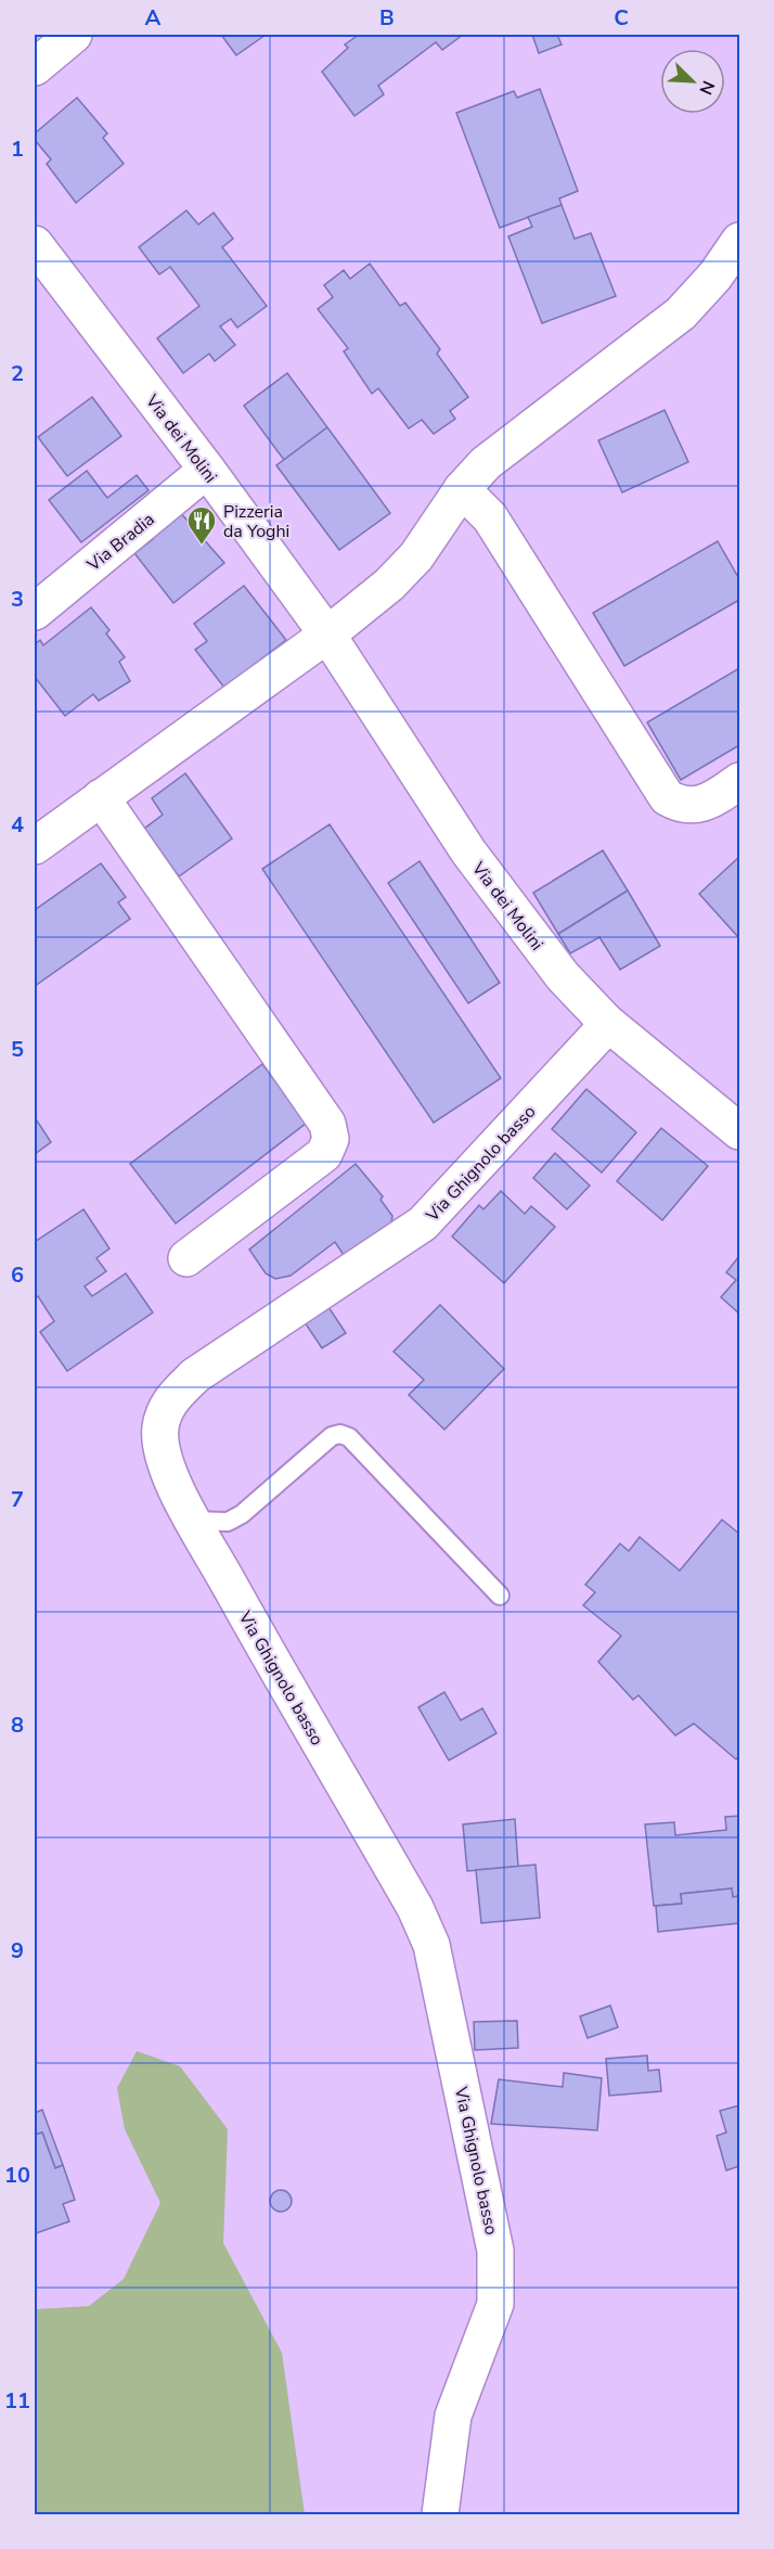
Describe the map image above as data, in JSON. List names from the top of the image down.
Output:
{
  "streets": {
    "street": ["Via dei Molini", "Via Bradia", "Via Ghignolo basso"]
  },
  "crossings": [
    ["Via dei Molini", "Via Bradia"],
    ["Via dei Molini", "Via Ghignolo basso"]
  ],
  "places": {
    "restaurant": ["Pizzeria da Yoghi"]
  },
  "north": "bottom right",
  "grid": {
    "columns": ["A", "B", "C"],
    "rows": [
      "1",
      "2",
      "3",
      "4",
      "5",
      "6",
      "7",
      "8",
      "9",
      "10",
      "11"
    ]
  }
}
